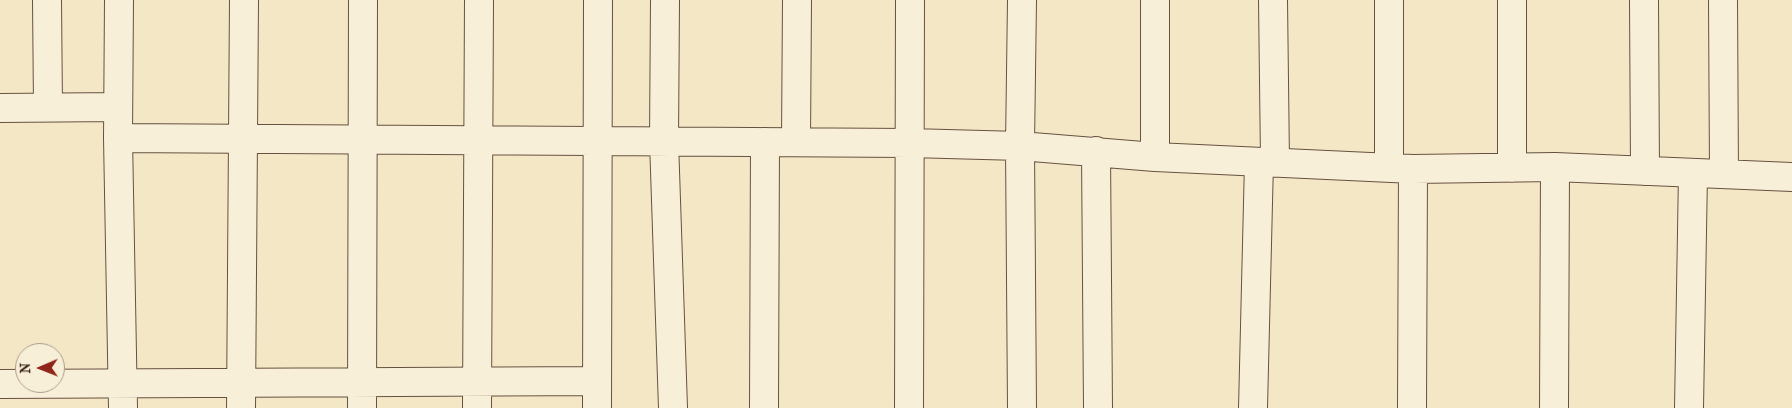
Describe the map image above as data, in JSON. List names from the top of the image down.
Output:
{
  "north": "left"
}
